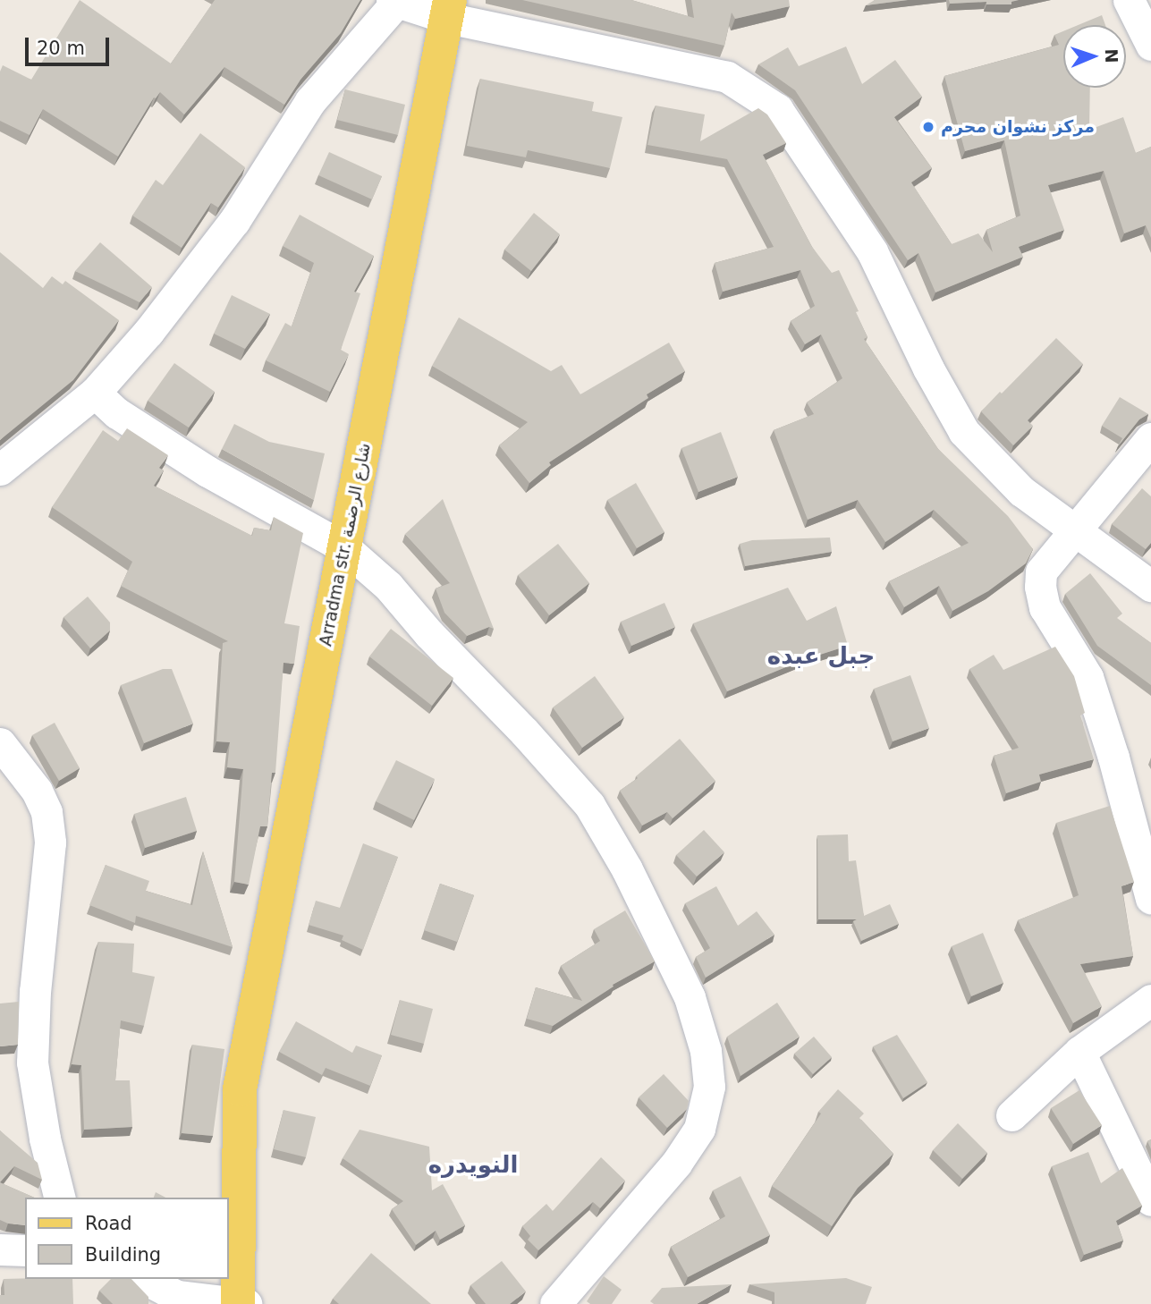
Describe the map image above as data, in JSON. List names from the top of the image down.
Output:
{
  "streets": {
    "main road": ["Arradma str. شارع الرضمة"]
  },
  "districts": ["جبل عبده", "النويدره"],
  "places": ["مركز نشوان محرم"],
  "legend": ["Road", "Building"],
  "scale_bar": "20 m",
  "north": "right"
}
